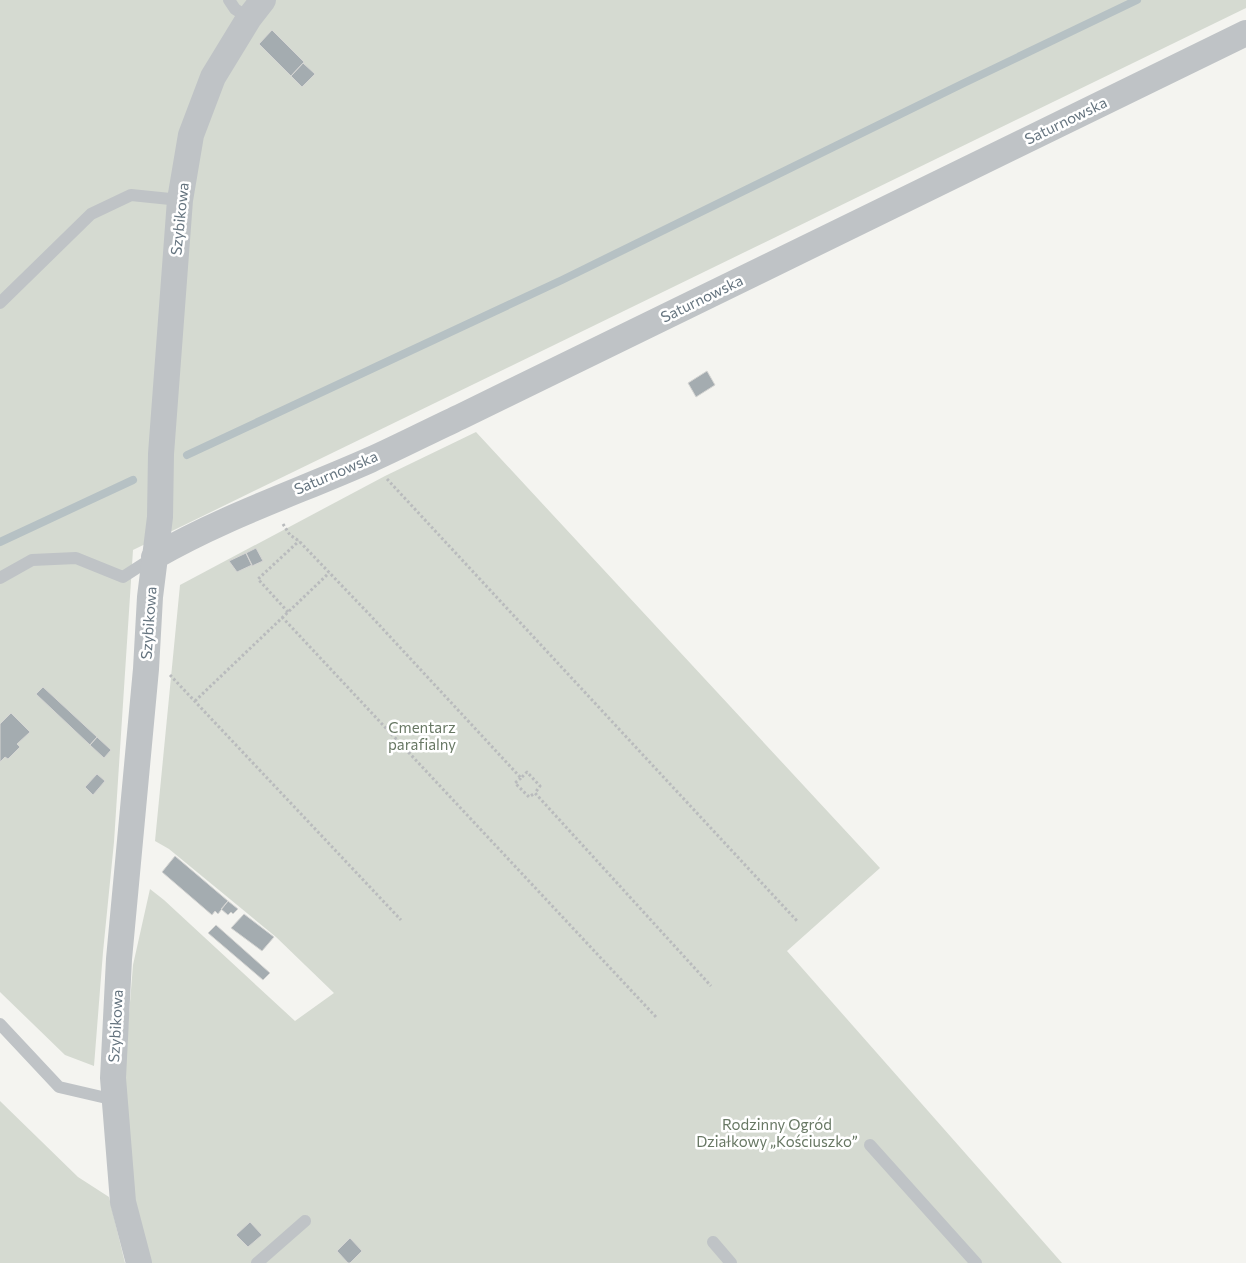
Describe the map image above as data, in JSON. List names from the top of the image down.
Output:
{
  "streets": {
    "street": ["Saturnowska", "Szybikowa"]
  },
  "crossings": [
    ["Saturnowska", "Szybikowa"]
  ],
  "parks": ["Cmentarz parafialny", "Rodzinny Ogród Działkowy „Kościuszko”"]
}
